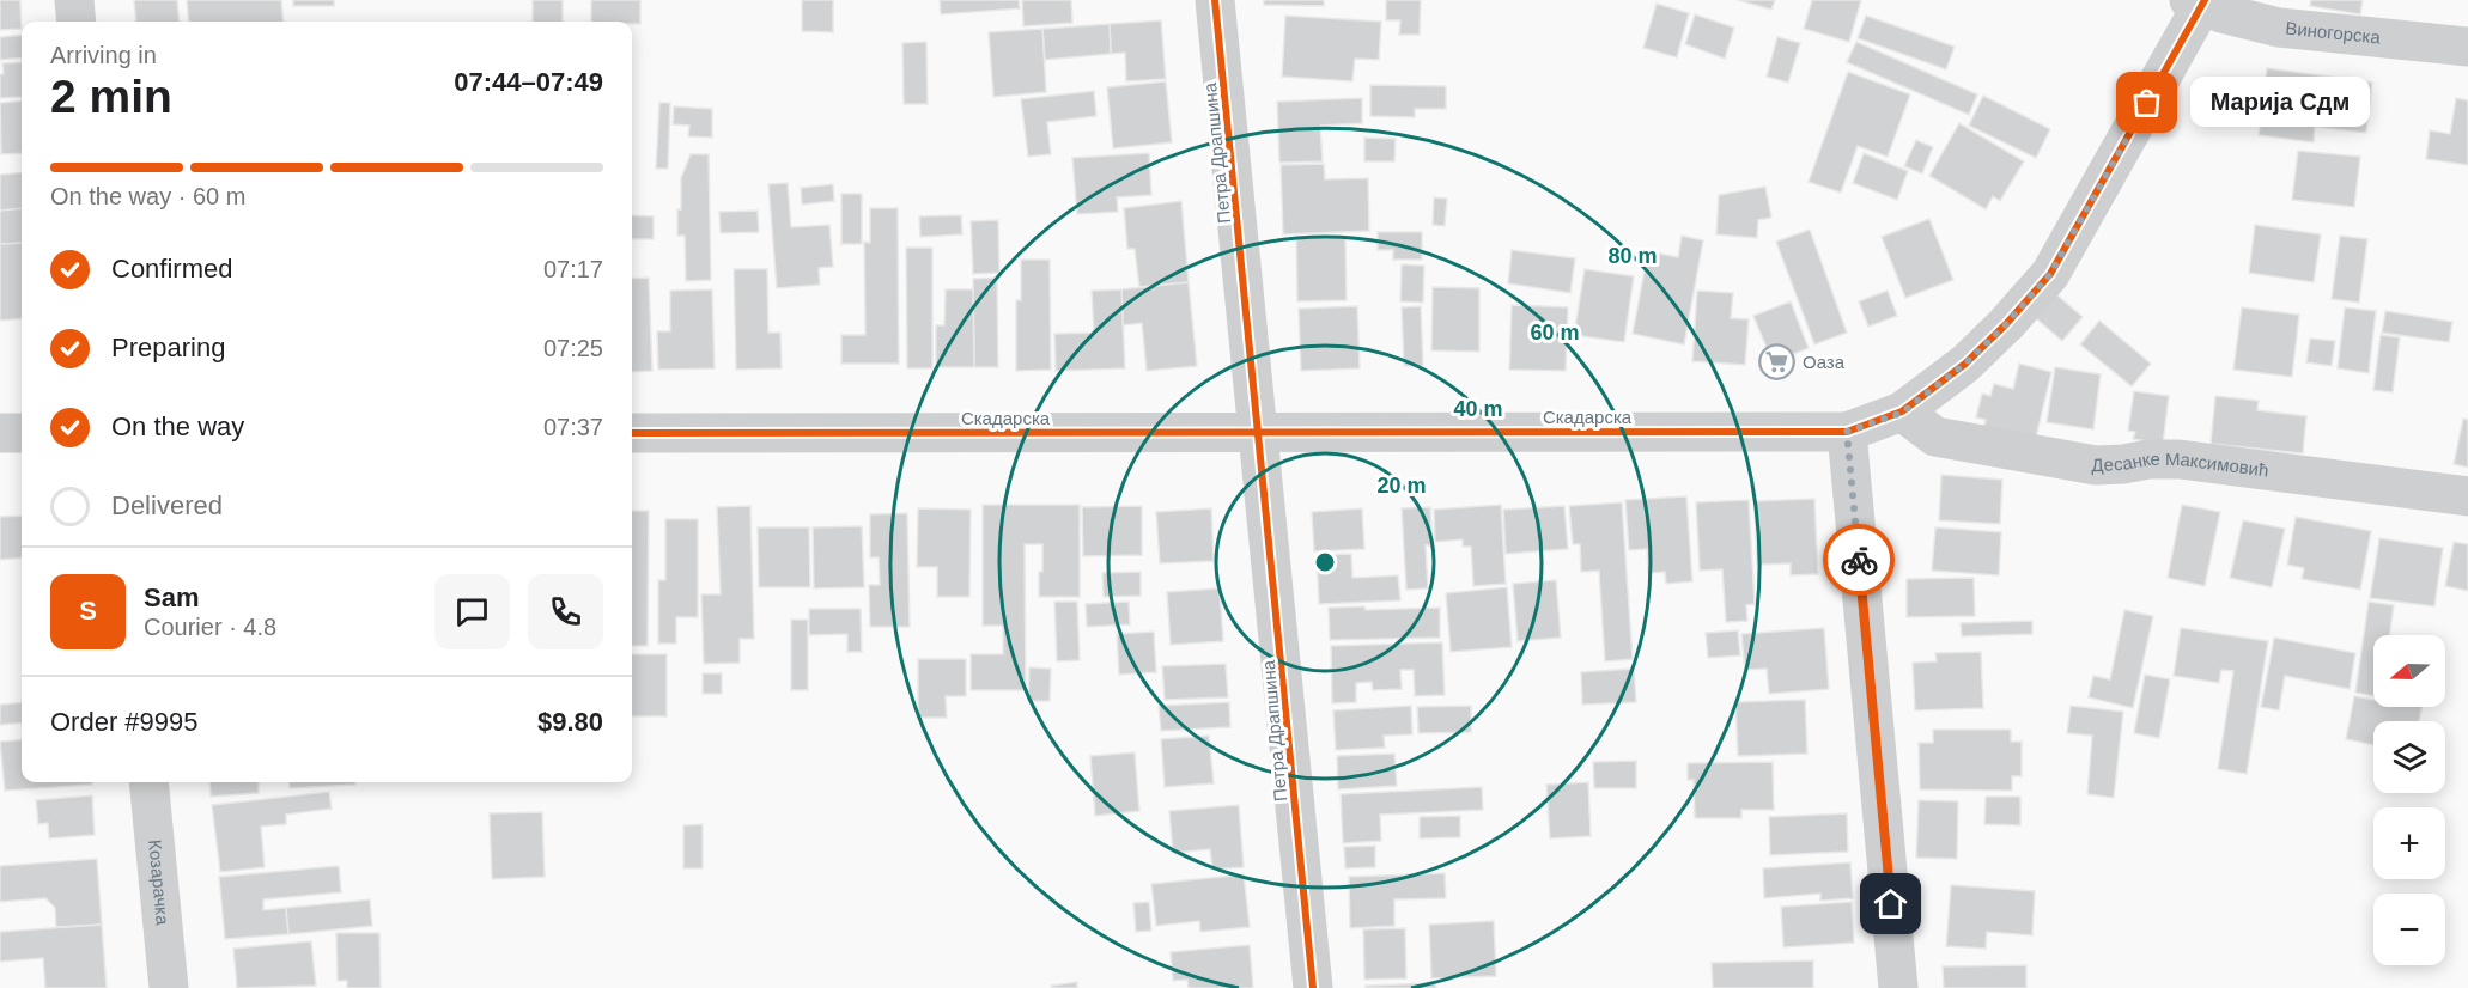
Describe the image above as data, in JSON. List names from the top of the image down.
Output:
{
  "streets": {
    "street": [
      "Виногорска",
      "Петра Драпшина",
      "Скадарска",
      "Десанке Максимовић",
      "Козарачка"
    ]
  },
  "crossings": [
    ["Виногорска", "Скадарска"],
    ["Петра Драпшина", "Скадарска"],
    ["Скадарска", "Десанке Максимовић"]
  ],
  "places": {
    "other": ["Марија Сдм"],
    "supermarket": ["Оаза"]
  },
  "north": "left",
  "page": {
    "heading": ["2 min", "Arriving in", "07:44–07:49"],
    "panel": [
      "Sam",
      "Courier · 4.8",
      "Order #9995",
      "$9.80"
    ],
    "bubble": "Марија Сдм",
    "bar": "On the way · 60 m",
    "list": [
      ["Confirmed", "07:17"],
      ["Preparing", "07:25"],
      ["On the way", "07:37"],
      "Delivered"
    ],
    "round": "S",
    "map_buttons": ["+", "−"]
  },
  "rings": [
    "80 m",
    "60 m",
    "40 m",
    "20 m"
  ]
}
